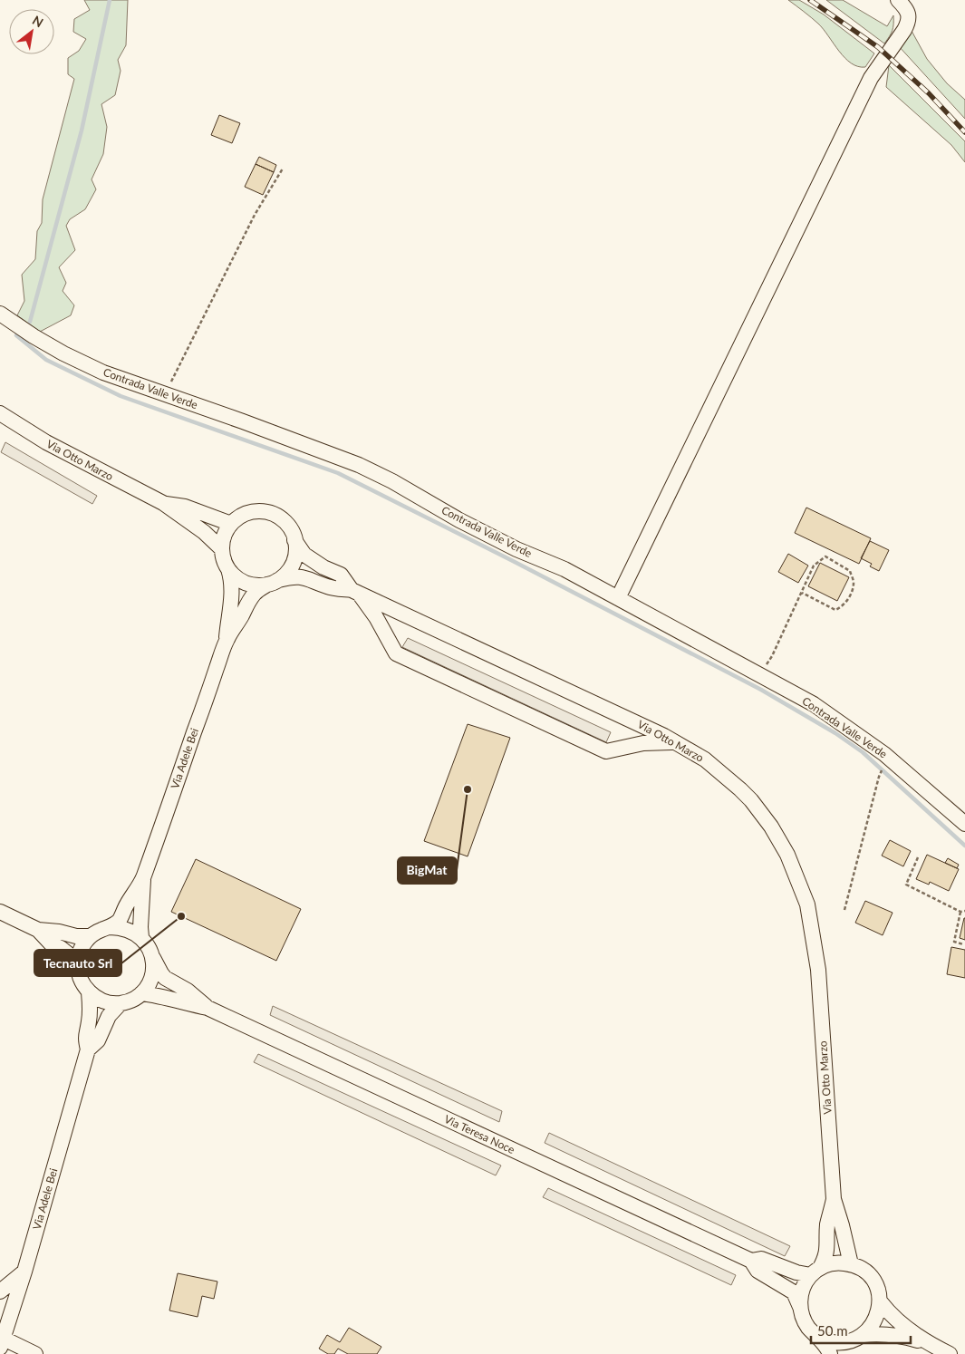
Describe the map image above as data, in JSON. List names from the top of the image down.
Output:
{
  "streets": {
    "street": [
      "Contrada Valle Verde",
      "Via Otto Marzo",
      "Via Adele Bei",
      "Via Teresa Noce"
    ]
  },
  "crossings": [
    ["Via Otto Marzo", "Via Teresa Noce"],
    ["Via Adele Bei", "Via Teresa Noce"]
  ],
  "places": ["BigMat", "Tecnauto Srl"],
  "scale_bar": "50 m",
  "north": "top right"
}
